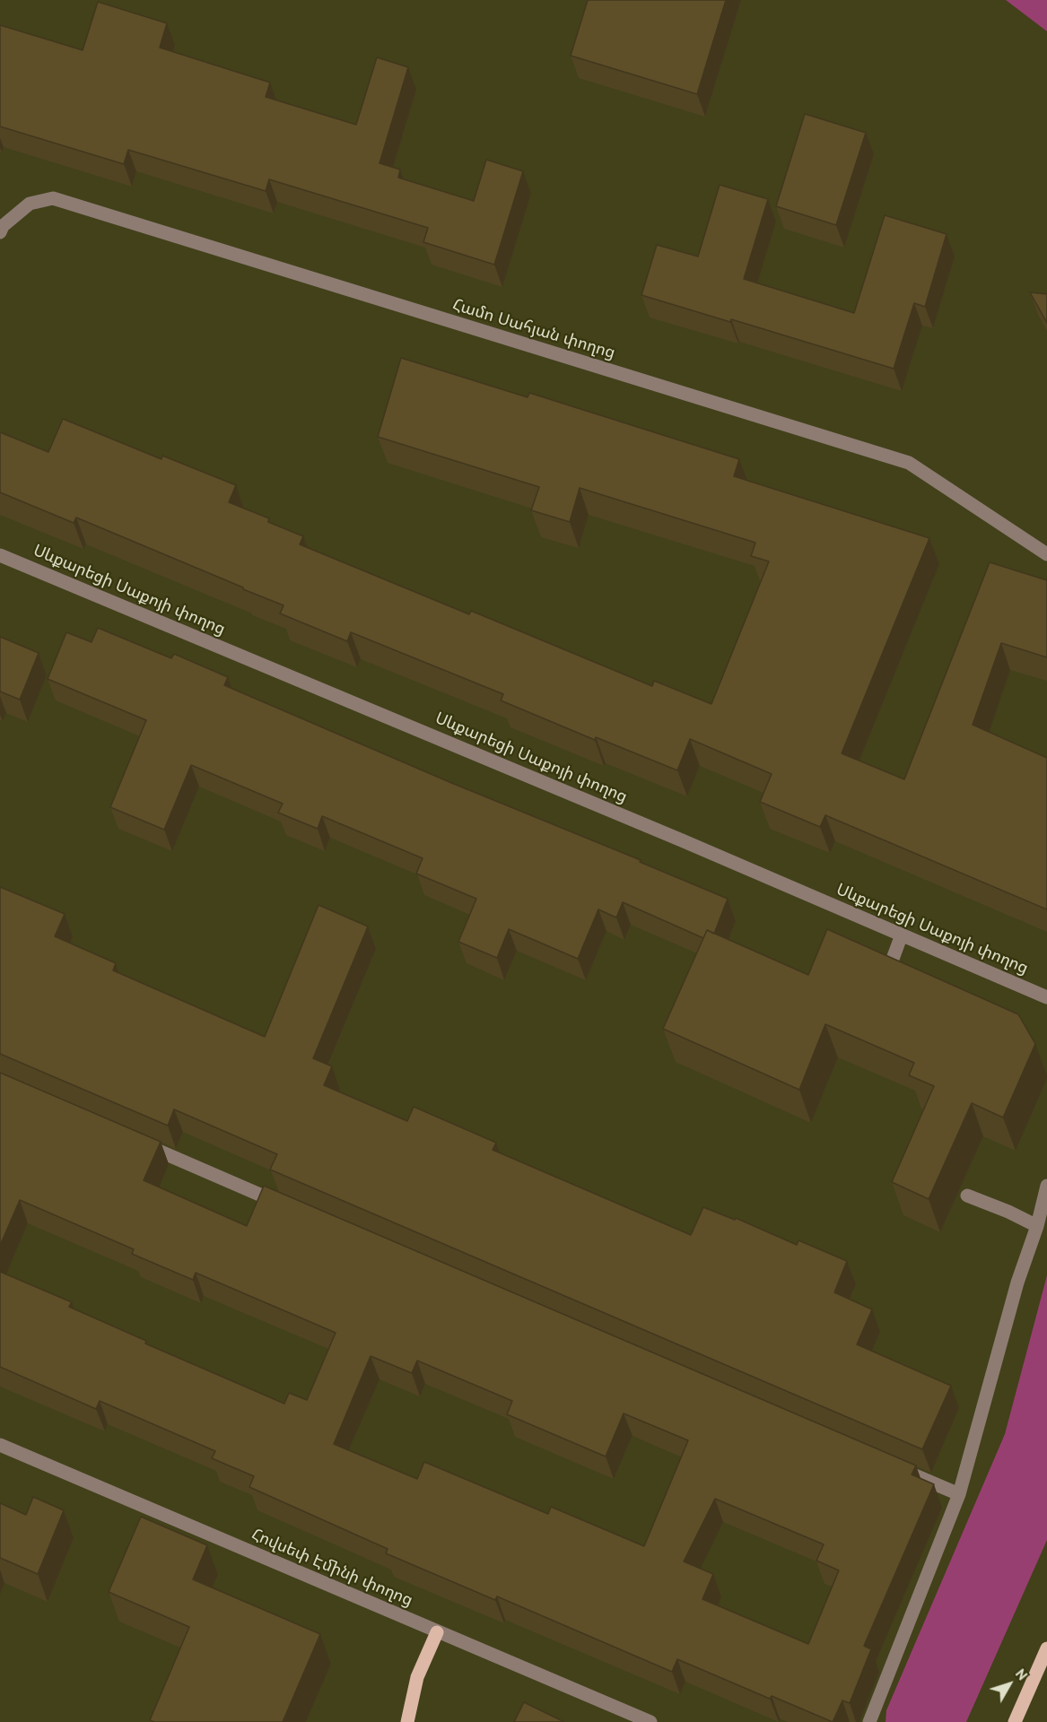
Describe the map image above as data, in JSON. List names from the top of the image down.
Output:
{
  "streets": {
    "street": ["Համո Սահյան փողոց", "Սևքարեցի Սաքոյի փողոց", "Հովսեփ Էմինի փողոց"]
  },
  "north": "top right"
}
